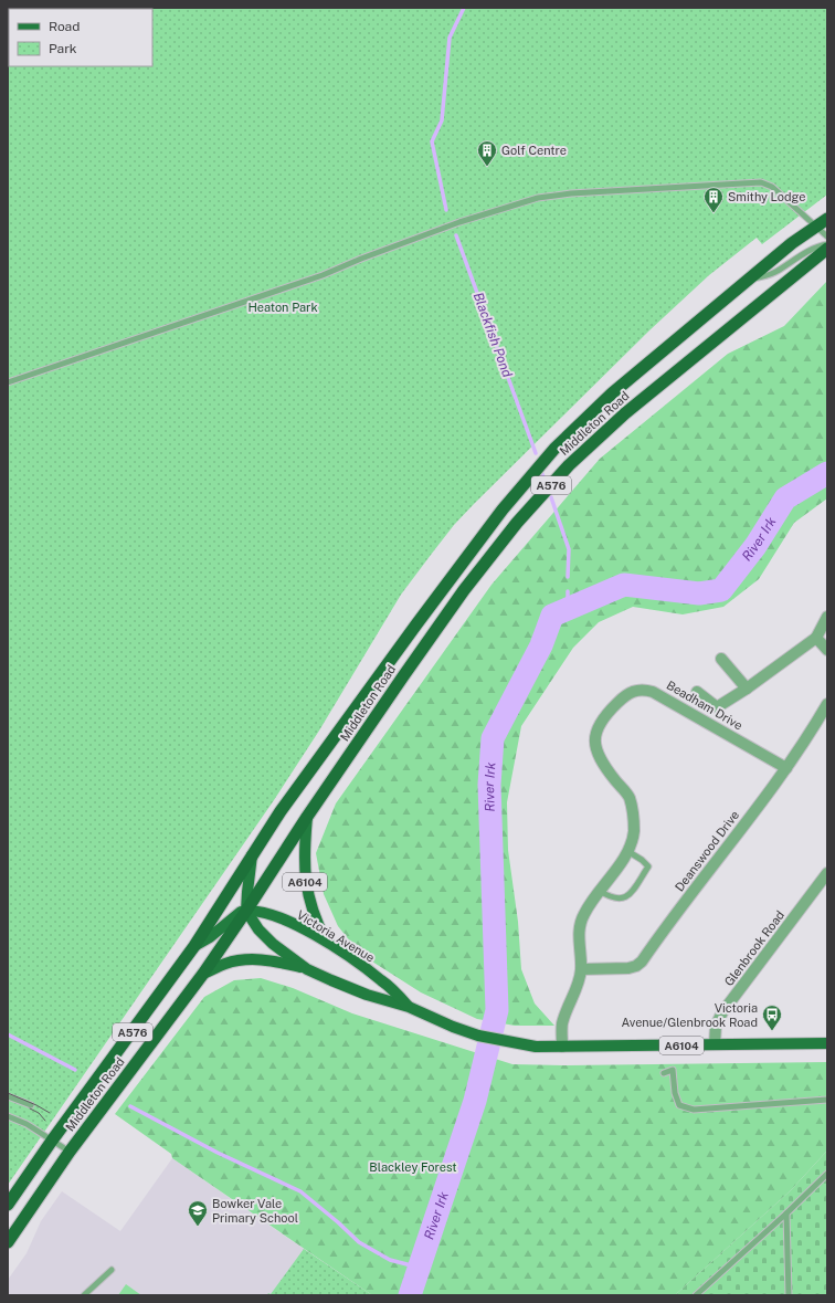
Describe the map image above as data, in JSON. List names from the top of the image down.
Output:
{
  "streets": {
    "highway": ["Middleton Road", "A576"],
    "main road": ["A6104", "Victoria Avenue"],
    "street": ["Beadham Drive", "Deanswood Drive", "Glenbrook Road"]
  },
  "crossings": [
    ["Middleton Road", "A6104"],
    ["Middleton Road", "Victoria Avenue"],
    ["Beadham Drive", "Deanswood Drive"],
    ["Beadham Drive", "A6104"],
    ["Beadham Drive", "Victoria Avenue"],
    ["A6104", "Victoria Avenue"],
    ["A6104", "Glenbrook Road"]
  ],
  "water": ["Blackfish Pond", "River Irk"],
  "parks": ["Heaton Park", "Blackley Forest"],
  "places": {
    "building": ["Golf Centre", "Smithy Lodge"],
    "bus stop": ["Victoria Avenue/Glenbrook Road"],
    "school or university": ["Bowker Vale Primary School"]
  },
  "legend": ["Road", "Park"]
}
